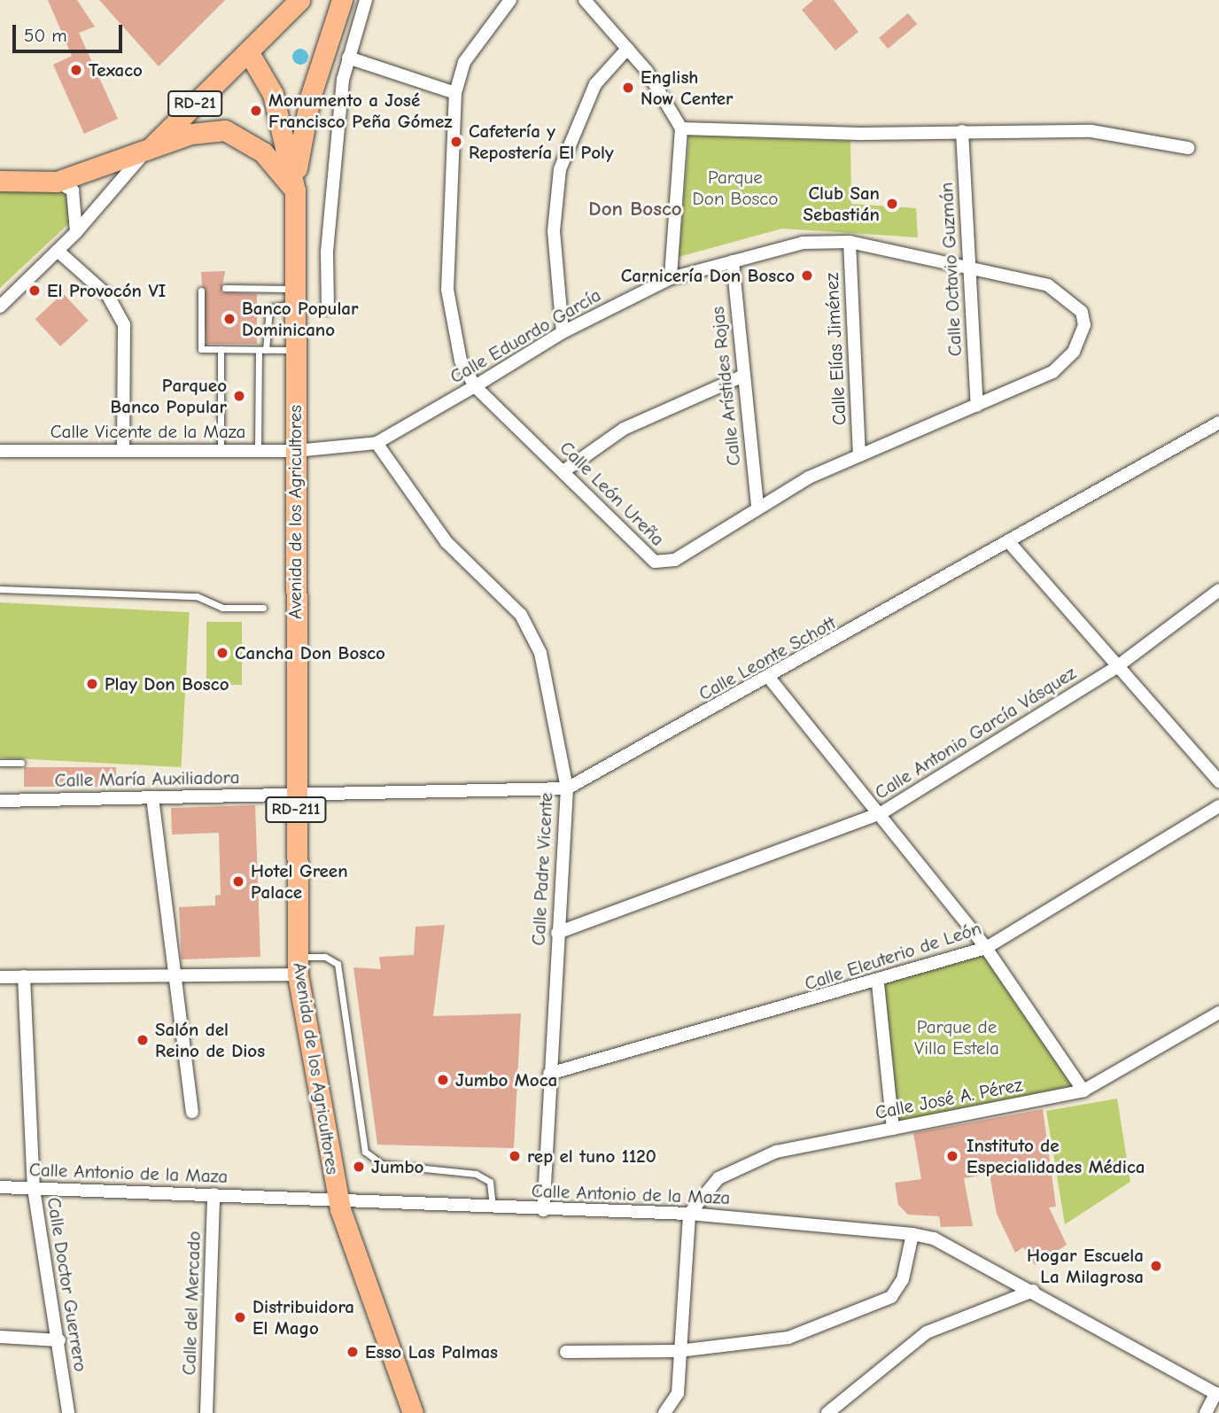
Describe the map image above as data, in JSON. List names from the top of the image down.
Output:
{
  "streets": {
    "main road": ["RD-21", "Avenida de los Agricultores", "RD-211"],
    "street": [
      "Calle Octavio Guzmán",
      "Calle Eduardo García",
      "Calle Elías Jiménez",
      "Calle Arístides Rojas",
      "Calle Vicente de la Maza",
      "Calle León Ureña",
      "Calle Leonte Schott",
      "Calle Antonio García Vásquez",
      "Calle María Auxiliadora",
      "Calle Padre Vicente",
      "Calle Eleuterio de León",
      "Calle José A. Pérez",
      "Calle Antonio de la Maza",
      "Calle Doctor Guerrero",
      "Calle del Mercado"
    ]
  },
  "crossings": [
    ["RD-21", "Avenida de los Agricultores"],
    ["Calle Octavio Guzmán", "Calle Eduardo García"],
    ["Calle Octavio Guzmán", "Calle León Ureña"],
    ["Calle Eduardo García", "Calle Elías Jiménez"],
    ["Calle Eduardo García", "Calle Arístides Rojas"],
    ["Calle Eduardo García", "Calle Vicente de la Maza"],
    ["Calle Eduardo García", "Calle León Ureña"],
    ["Calle Eduardo García", "Avenida de los Agricultores"],
    ["Calle Eduardo García", "Calle Padre Vicente"],
    ["Calle Elías Jiménez", "Calle León Ureña"],
    ["Calle Arístides Rojas", "Calle León Ureña"],
    ["Calle Vicente de la Maza", "Avenida de los Agricultores"],
    ["Avenida de los Agricultores", "Calle Leonte Schott"],
    ["Avenida de los Agricultores", "Calle María Auxiliadora"],
    ["Avenida de los Agricultores", "Calle Antonio de la Maza"],
    ["Calle Leonte Schott", "Calle María Auxiliadora"],
    ["Calle Leonte Schott", "Calle Padre Vicente"],
    ["Calle Antonio García Vásquez", "Calle Padre Vicente"],
    ["Calle Padre Vicente", "Calle Eleuterio de León"],
    ["Calle Padre Vicente", "Calle Antonio de la Maza"],
    ["Calle José A. Pérez", "Calle Antonio de la Maza"],
    ["Calle Antonio de la Maza", "Calle Doctor Guerrero"],
    ["Calle Antonio de la Maza", "Calle del Mercado"]
  ],
  "districts": ["Don Bosco"],
  "parks": ["Parque Don Bosco", "Parque de Villa Estela"],
  "places": [
    "Texaco",
    "English Now Center",
    "Monumento a José Francisco Peña Gómez",
    "Cafetería y Repostería El Poly",
    "Club San Sebastián",
    "Carnicería Don Bosco",
    "El Provocón VI",
    "Banco Popular Dominicano",
    "Parqueo Banco Popular",
    "Cancha Don Bosco",
    "Play Don Bosco",
    "Hotel Green Palace",
    "Salón del Reino de Dios",
    "Jumbo Moca",
    "rep el tuno 1120",
    "Instituto de Especialidades Médica",
    "Jumbo",
    "Hogar Escuela La Milagrosa",
    "Distribuidora El Mago",
    "Esso Las Palmas"
  ],
  "scale_bar": "50 m"
}
